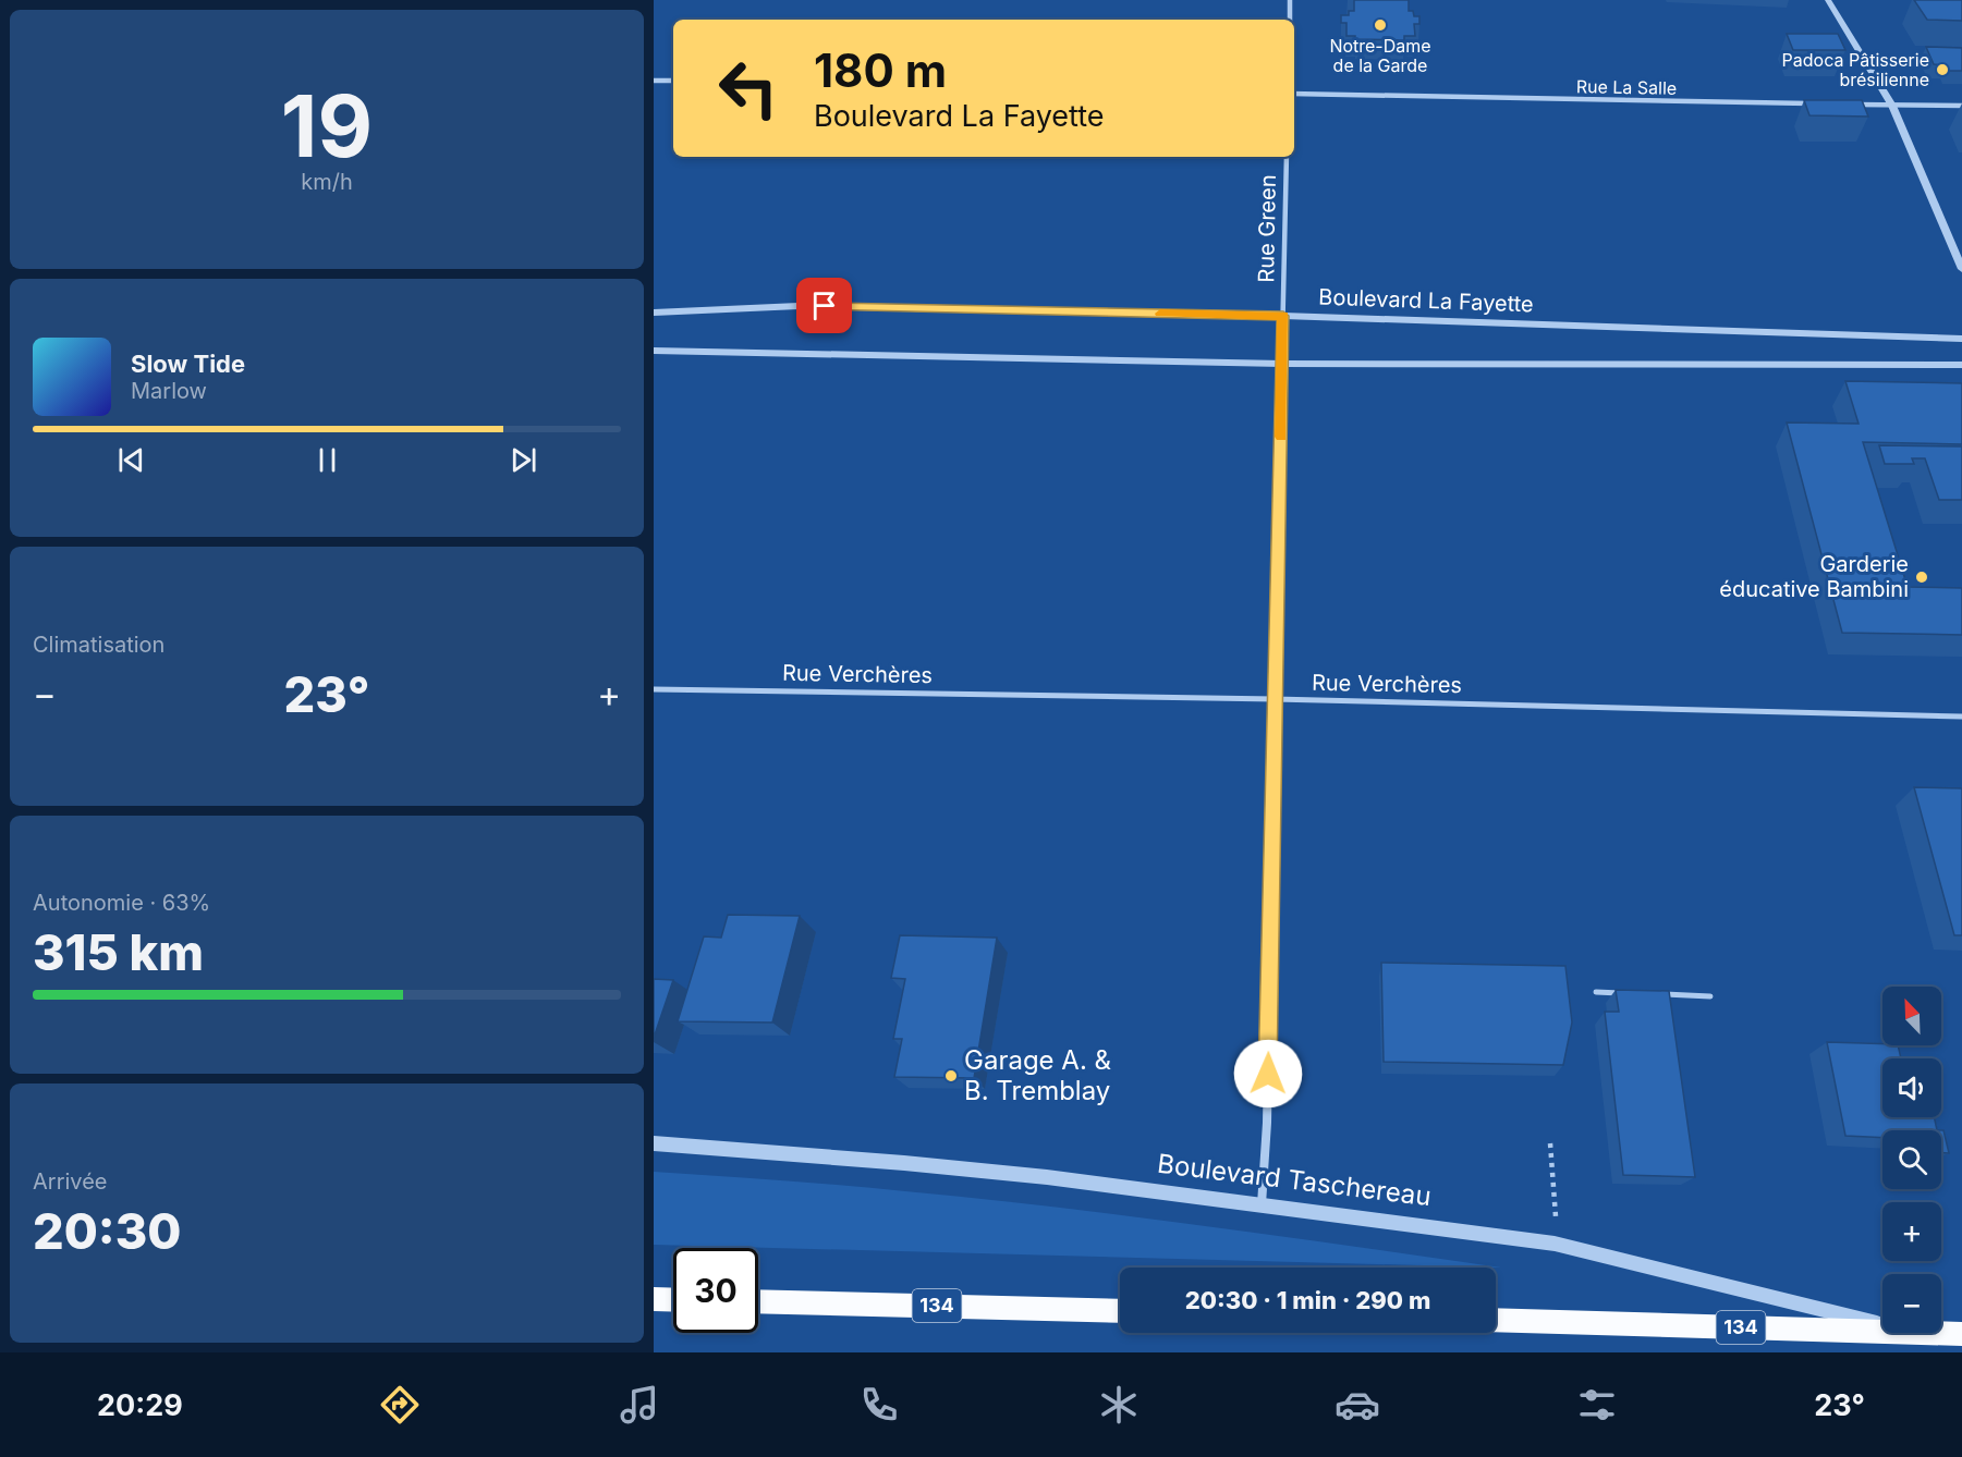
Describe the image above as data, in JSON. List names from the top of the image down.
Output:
{
  "streets": {
    "highway": ["Boulevard Taschereau", "134"],
    "street": [
      "Rue La Salle",
      "Rue Green",
      "Boulevard La Fayette",
      "Rue Verchères"
    ]
  },
  "crossings": [
    ["Rue Green", "Boulevard La Fayette"],
    ["Rue Green", "Rue Verchères"],
    ["Rue Green", "Boulevard Taschereau"]
  ],
  "places": [
    "Notre-Dame de la Garde",
    "Padoca Pâtisserie brésilienne",
    "Garderie éducative Bambini",
    "Garage A. & B. Tremblay"
  ],
  "north": "top left",
  "page": {
    "tile": [
      ["19", "km/h"],
      "Climatisation",
      ["Autonomie · 63%", "315 km"],
      ["Arrivée", "20:30"]
    ],
    "turn": ["180 m", "Boulevard La Fayette"],
    "song": ["Slow Tide", "Marlow"],
    "heat": ["−", "23°", "+"],
    "map_buttons": ["+", "−"],
    "limit": "30",
    "trip": "20:30 · 1 min · 290 m",
    "tabs": ["20:29", "23°"]
  }
}
